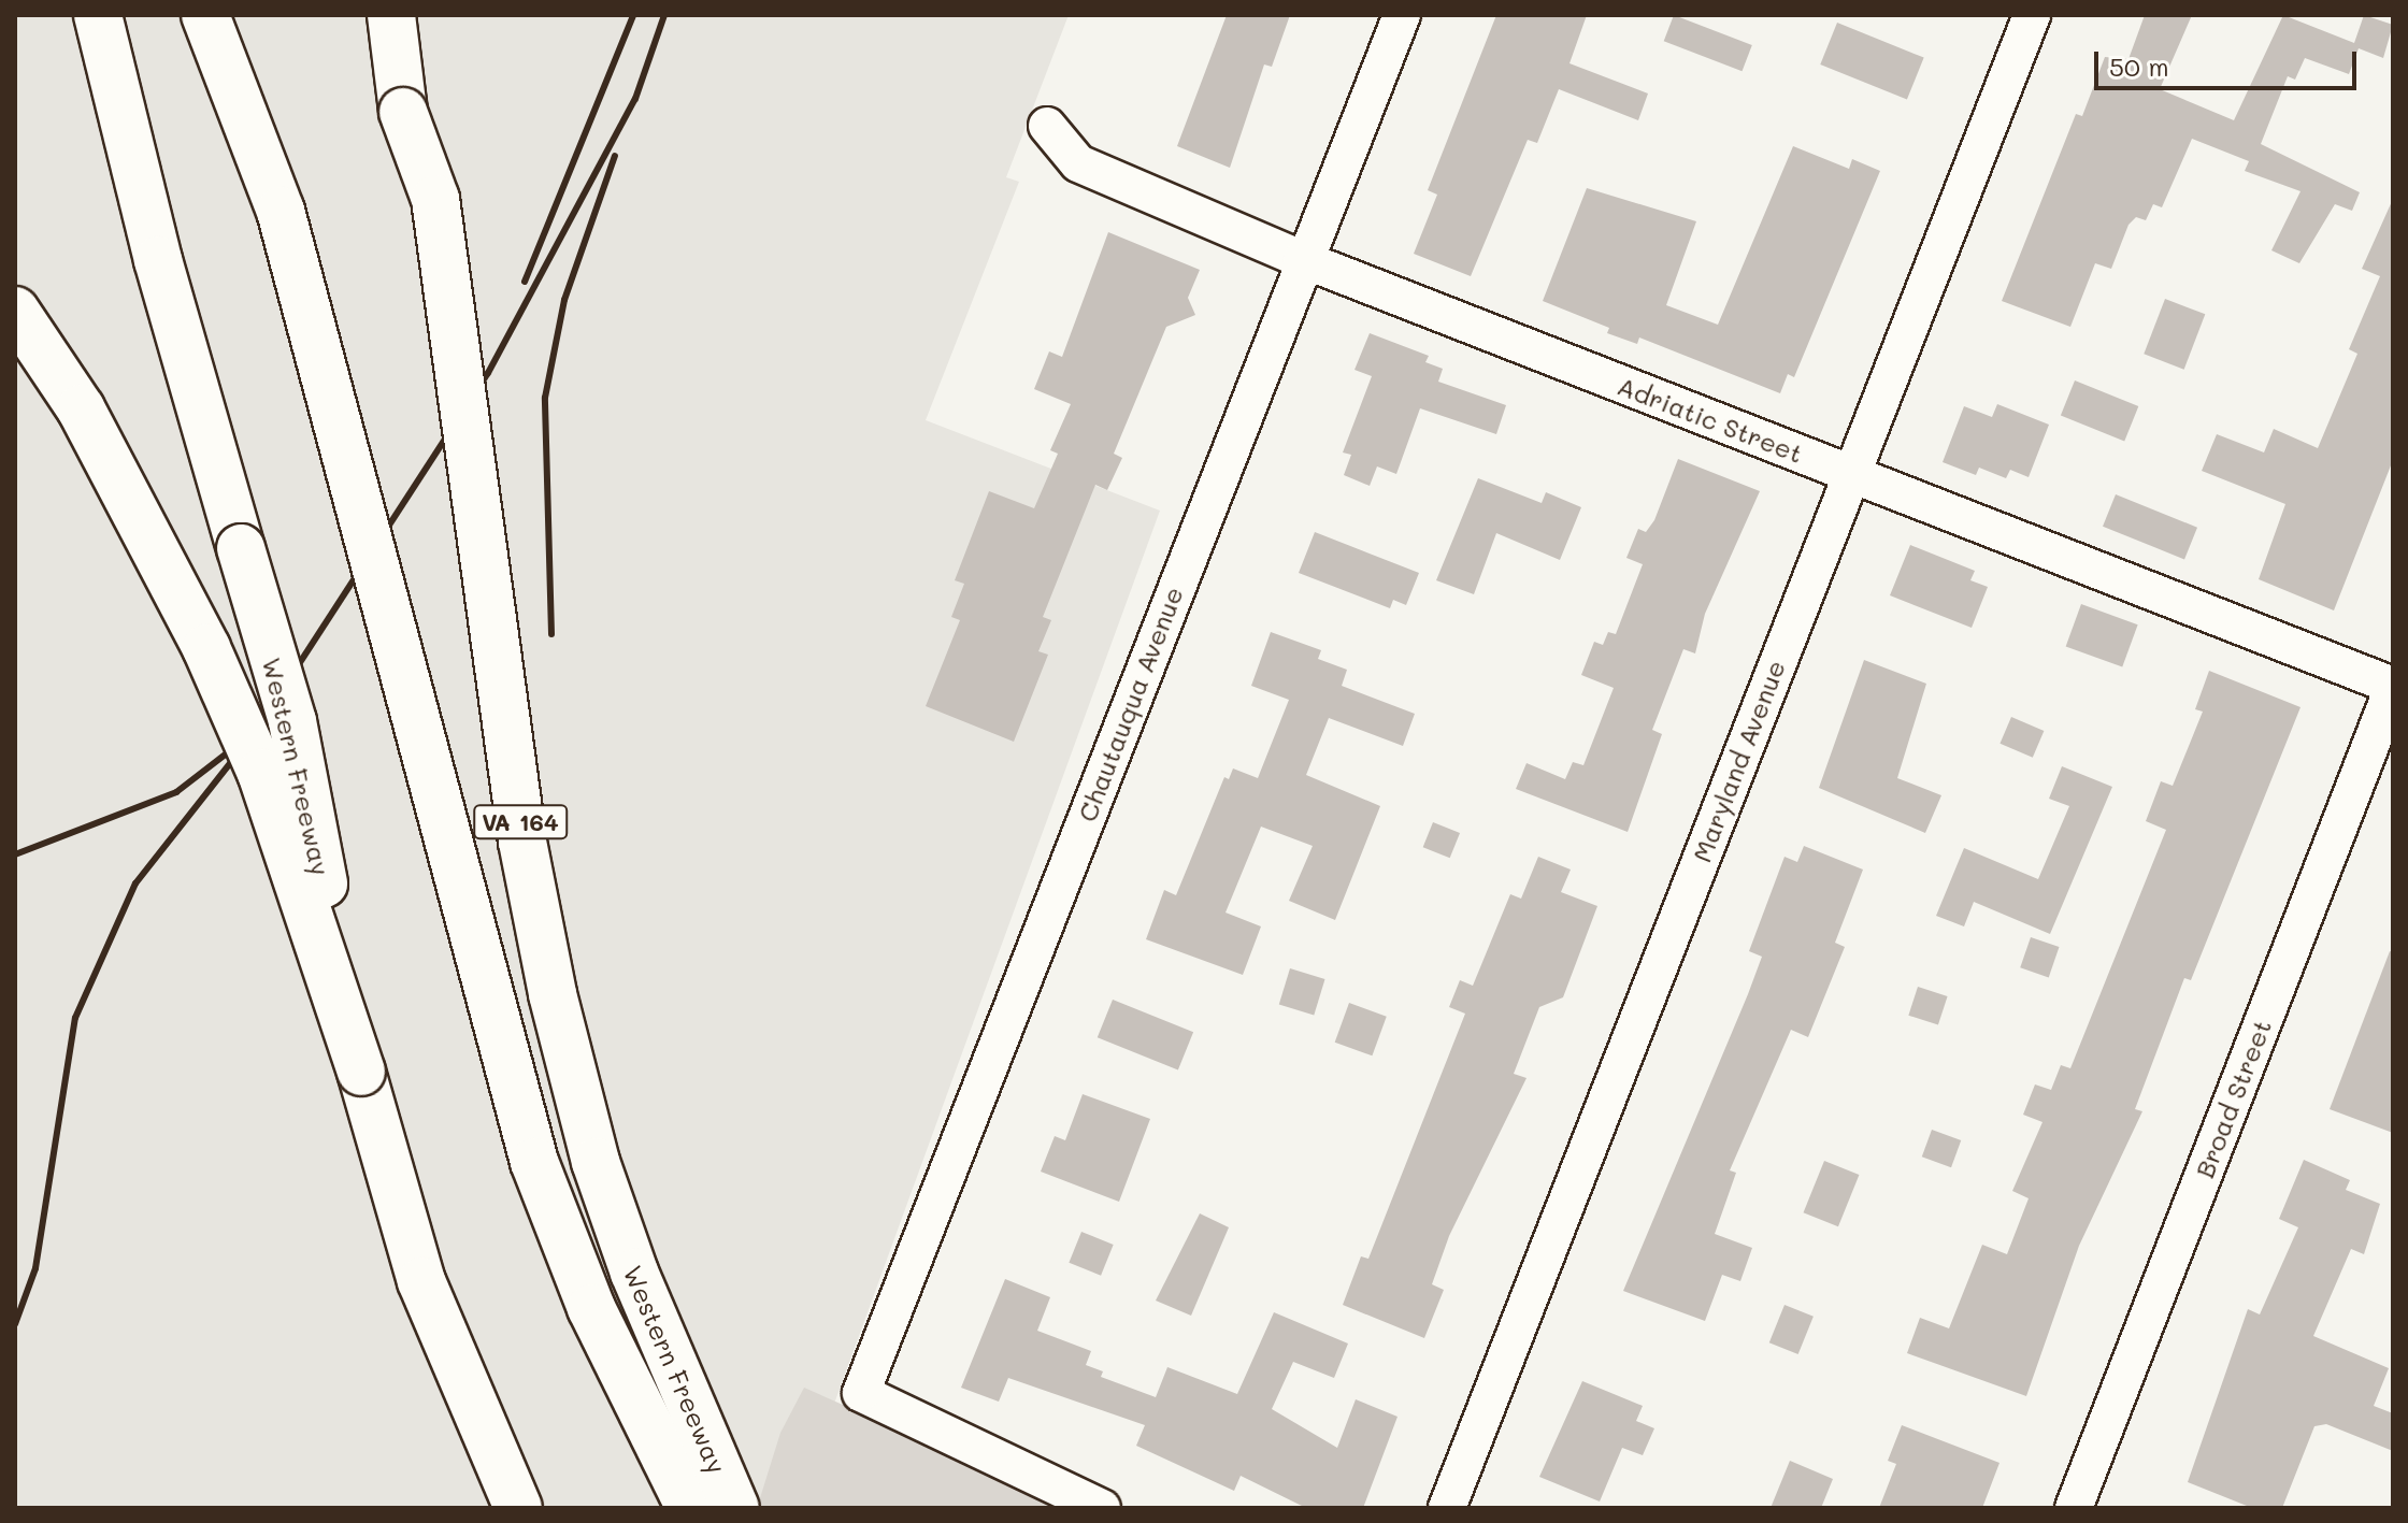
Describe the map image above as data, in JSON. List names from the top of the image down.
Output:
{
  "streets": {
    "highway": ["Western Freeway", "VA 164"],
    "street": [
      "Adriatic Street",
      "Chautauqua Avenue",
      "Maryland Avenue",
      "Broad Street"
    ]
  },
  "crossings": [
    ["Adriatic Street", "Chautauqua Avenue"],
    ["Adriatic Street", "Maryland Avenue"],
    ["Adriatic Street", "Broad Street"]
  ],
  "scale_bar": "50 m"
}
